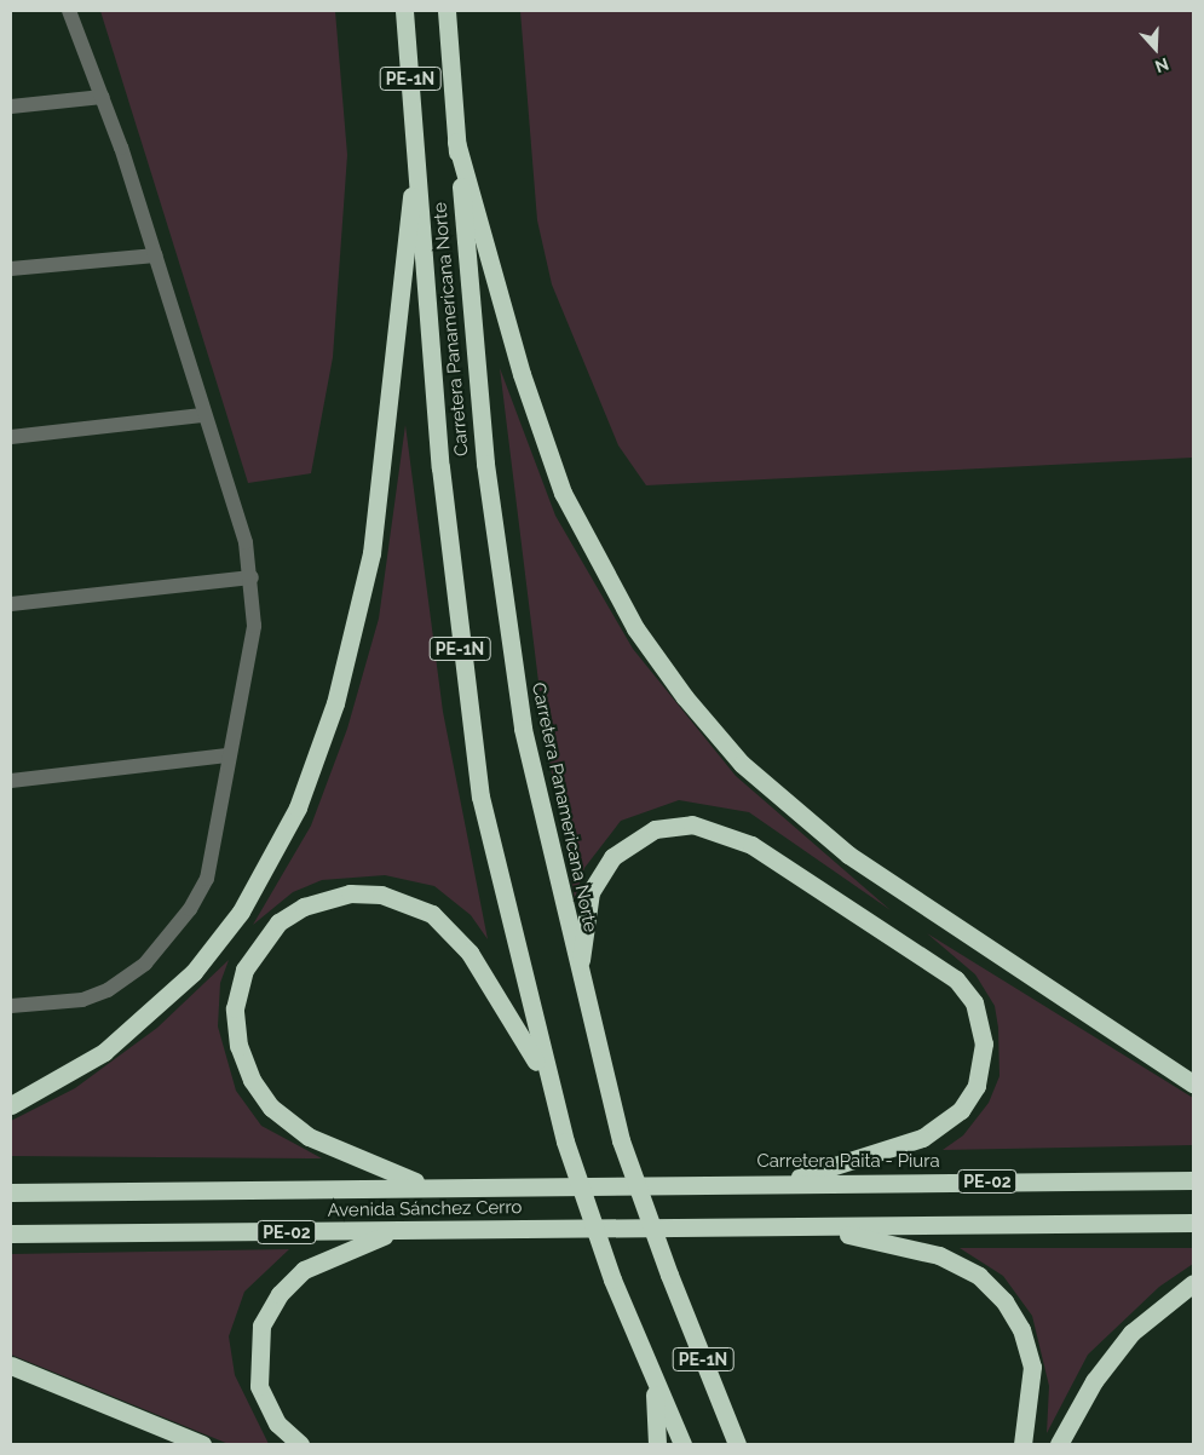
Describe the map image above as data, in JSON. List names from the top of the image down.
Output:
{
  "streets": {
    "highway": [
      "PE-1N",
      "Carretera Panamericana Norte",
      "Carretera Paita - Piura",
      "PE-02",
      "Avenida Sánchez Cerro"
    ]
  },
  "crossings": [
    ["Carretera Paita - Piura", "Avenida Sánchez Cerro"],
    ["PE-02", "Avenida Sánchez Cerro"]
  ],
  "north": "bottom"
}
